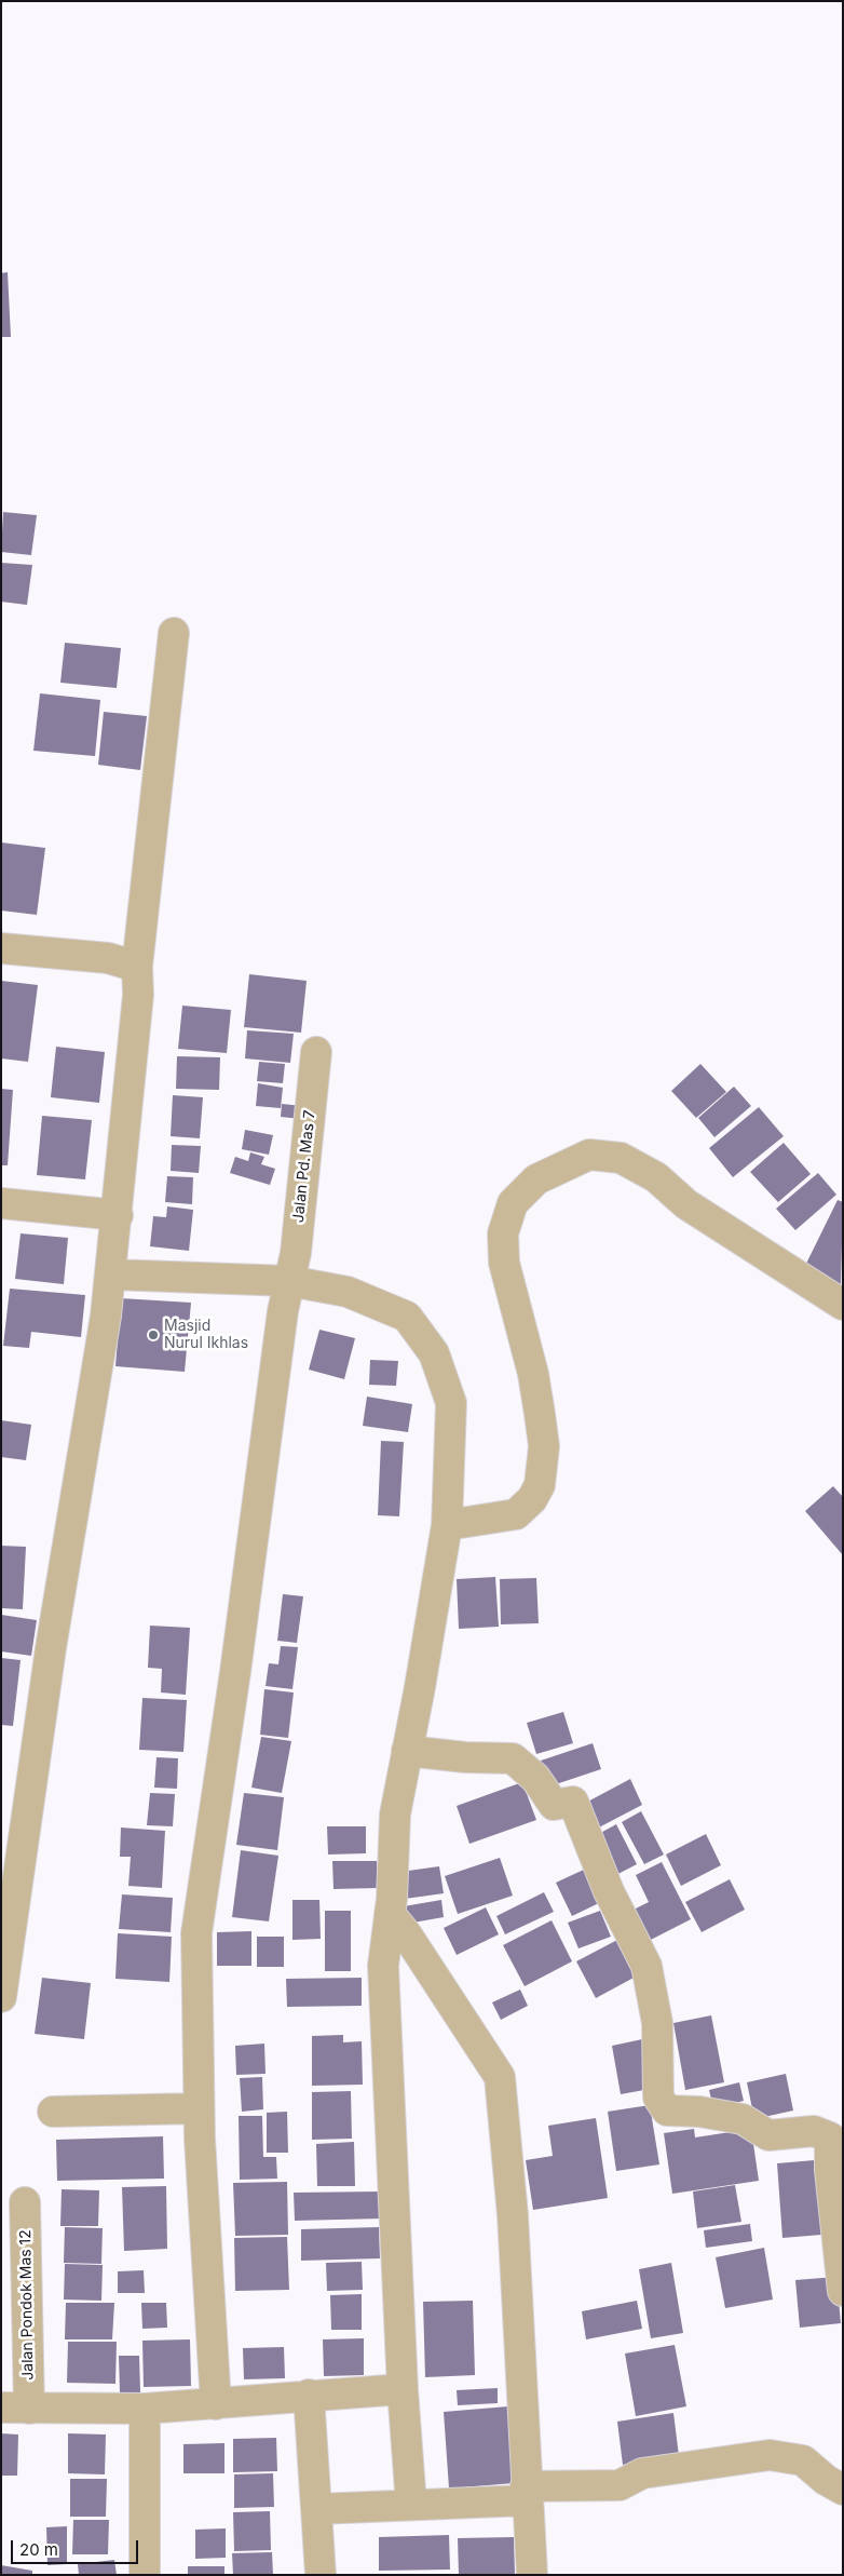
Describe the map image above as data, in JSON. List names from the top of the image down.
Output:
{
  "streets": {
    "street": ["Jalan Pd. Mas 7", "Jalan Pondok Mas 12"]
  },
  "places": ["Masjid Nurul Ikhlas"],
  "scale_bar": "20 m"
}
